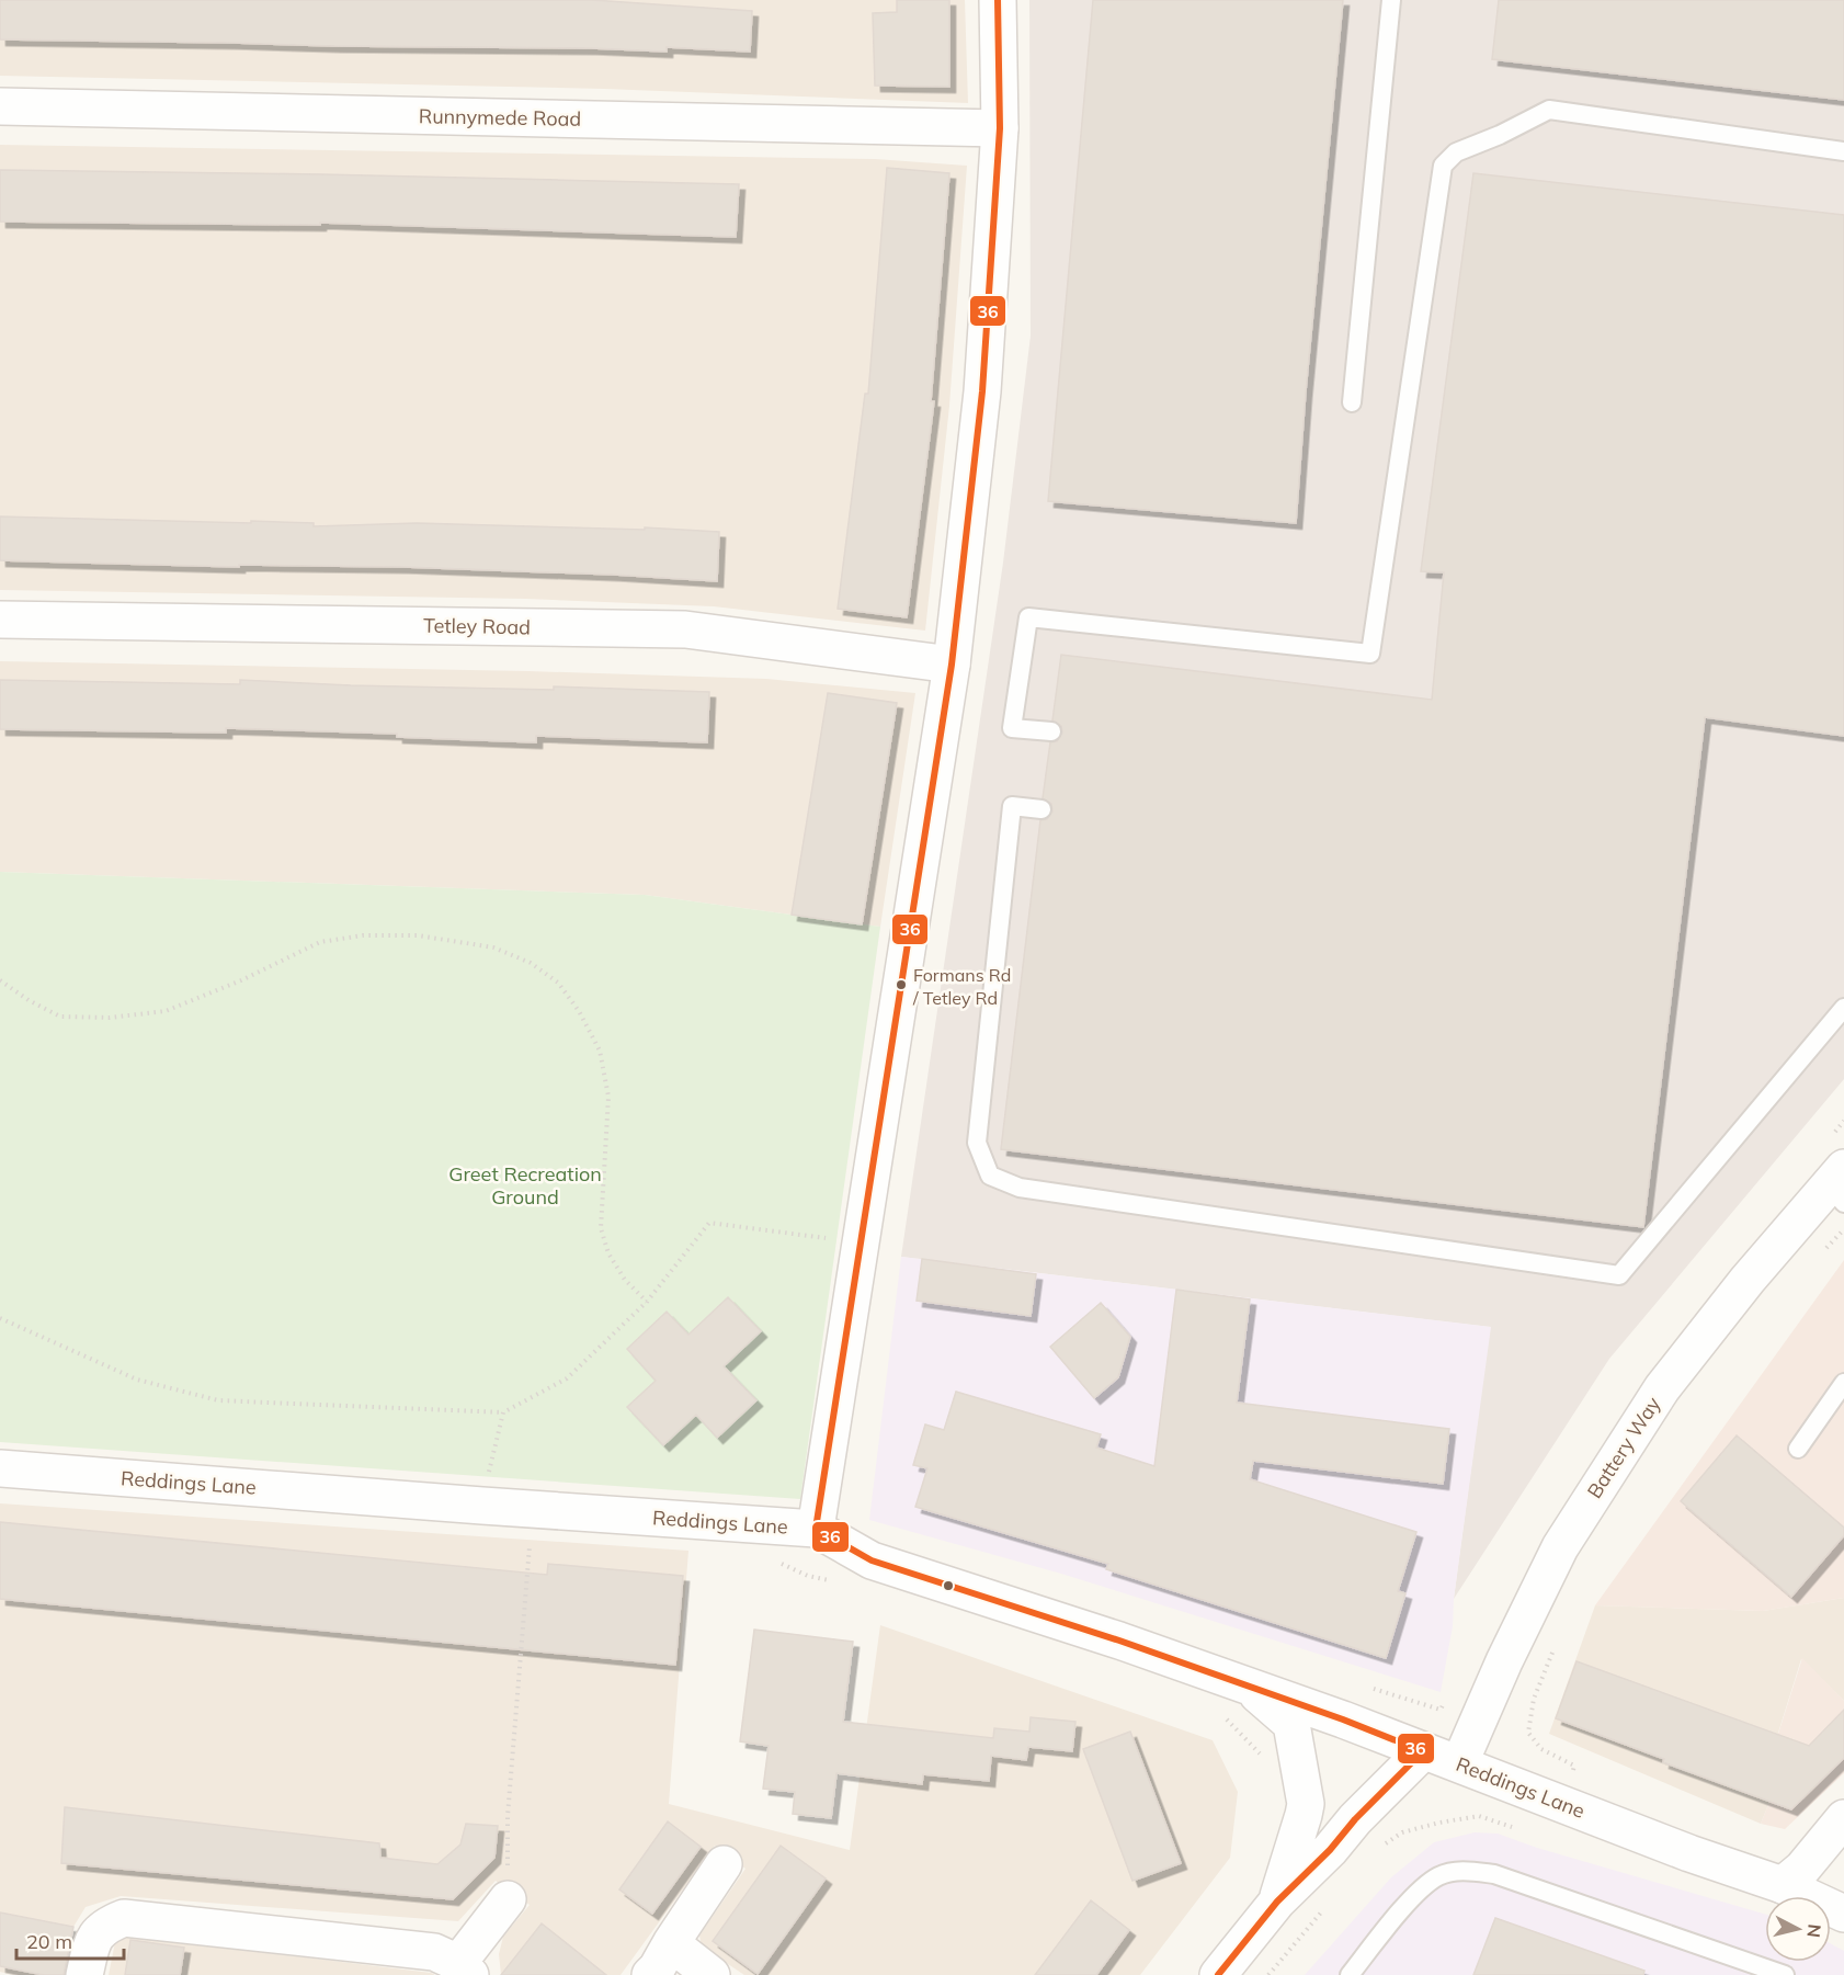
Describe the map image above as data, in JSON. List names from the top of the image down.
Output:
{
  "streets": {
    "street": [
      "Runnymede Road",
      "Tetley Road",
      "Battery Way",
      "Reddings Lane"
    ]
  },
  "crossings": [
    ["Battery Way", "Reddings Lane"]
  ],
  "parks": ["Greet Recreation Ground"],
  "places": ["Formans Rd / Tetley Rd"],
  "lines": ["transit line 36"],
  "scale_bar": "20 m",
  "north": "right"
}
